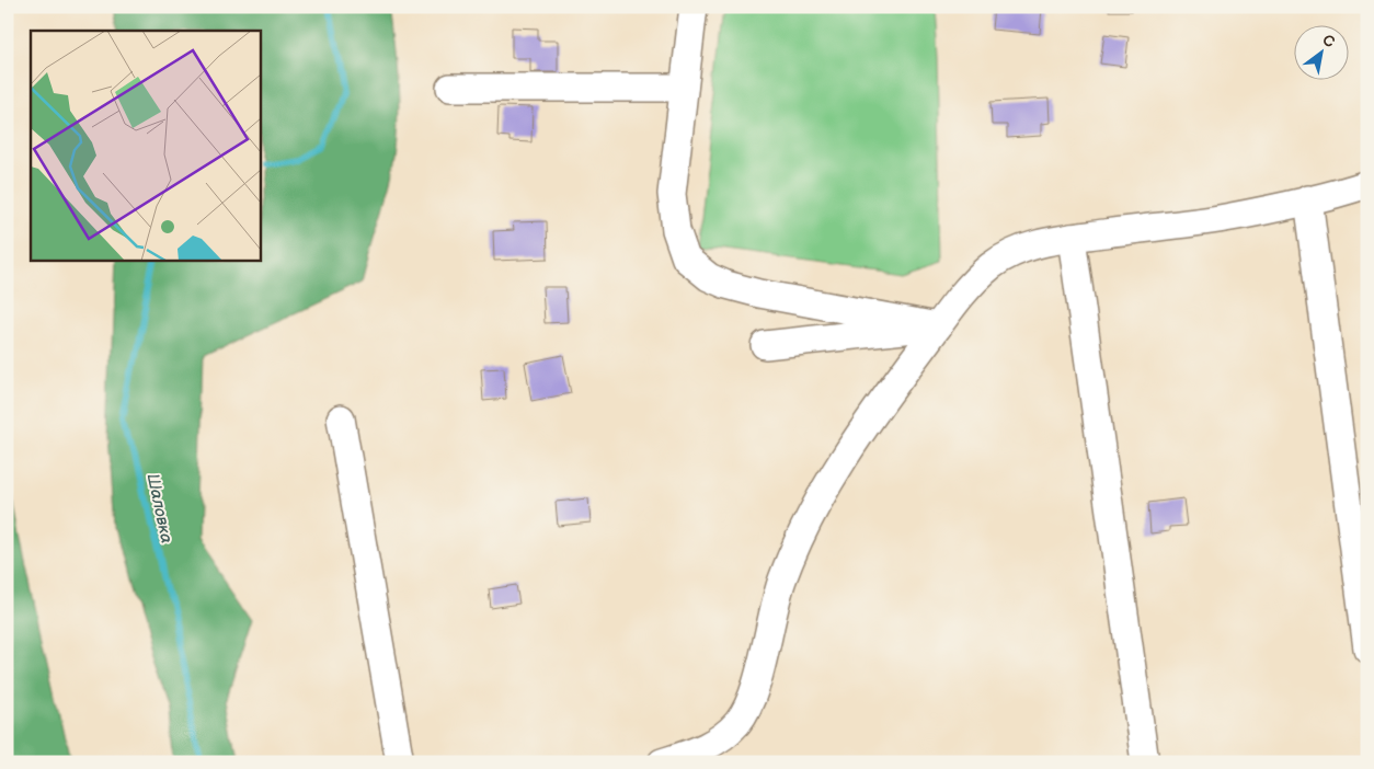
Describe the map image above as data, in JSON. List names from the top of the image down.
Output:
{
  "water": ["Шаловка"],
  "north": "top right"
}
